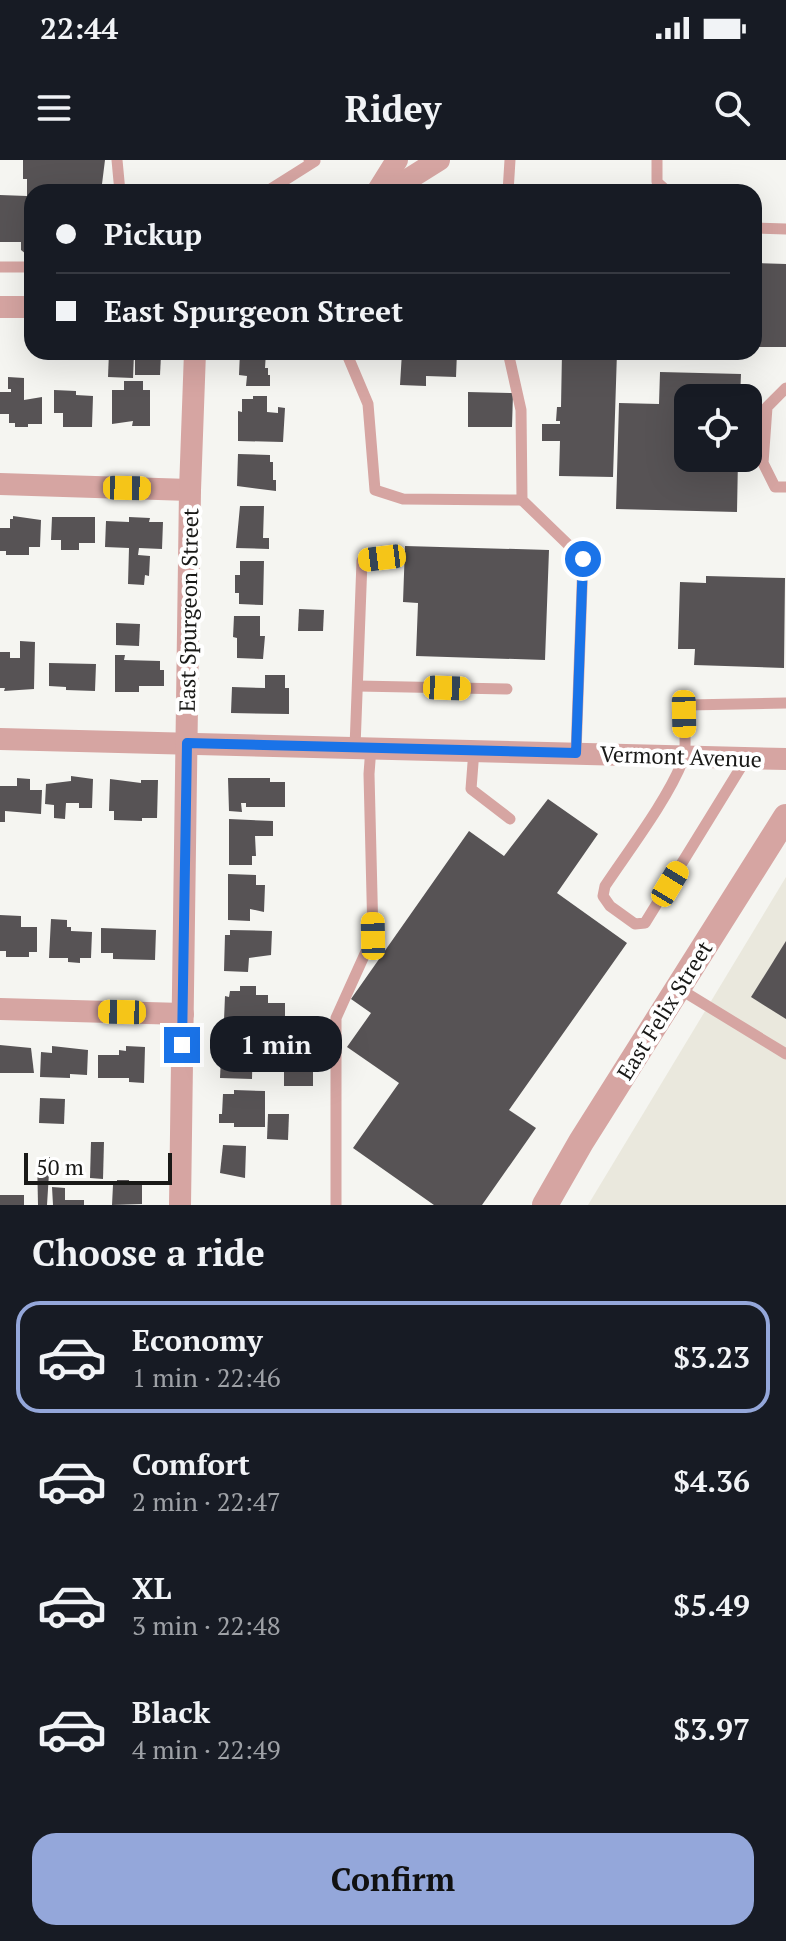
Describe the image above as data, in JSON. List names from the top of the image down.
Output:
{
  "streets": {
    "street": ["East Spurgeon Street", "Vermont Avenue", "East Felix Street"]
  },
  "crossings": [
    ["East Spurgeon Street", "Vermont Avenue"]
  ],
  "scale_bar": "50 m",
  "page": {
    "status": "22:44",
    "header": "Ridey",
    "banner": ["Pickup", "East Spurgeon Street"],
    "bubble": "1 min",
    "scale": "50 m",
    "heading": "Choose a ride",
    "list": [
      {
        "name": "Economy",
        "note": "1 min · 22:46",
        "value": "$3.23"
      },
      {
        "name": "Comfort",
        "note": "2 min · 22:47",
        "value": "$4.36"
      },
      {
        "name": "XL",
        "note": "3 min · 22:48",
        "value": "$5.49"
      },
      {
        "name": "Black",
        "note": "4 min · 22:49",
        "value": "$3.97"
      }
    ],
    "buttons": "Confirm"
  }
}
